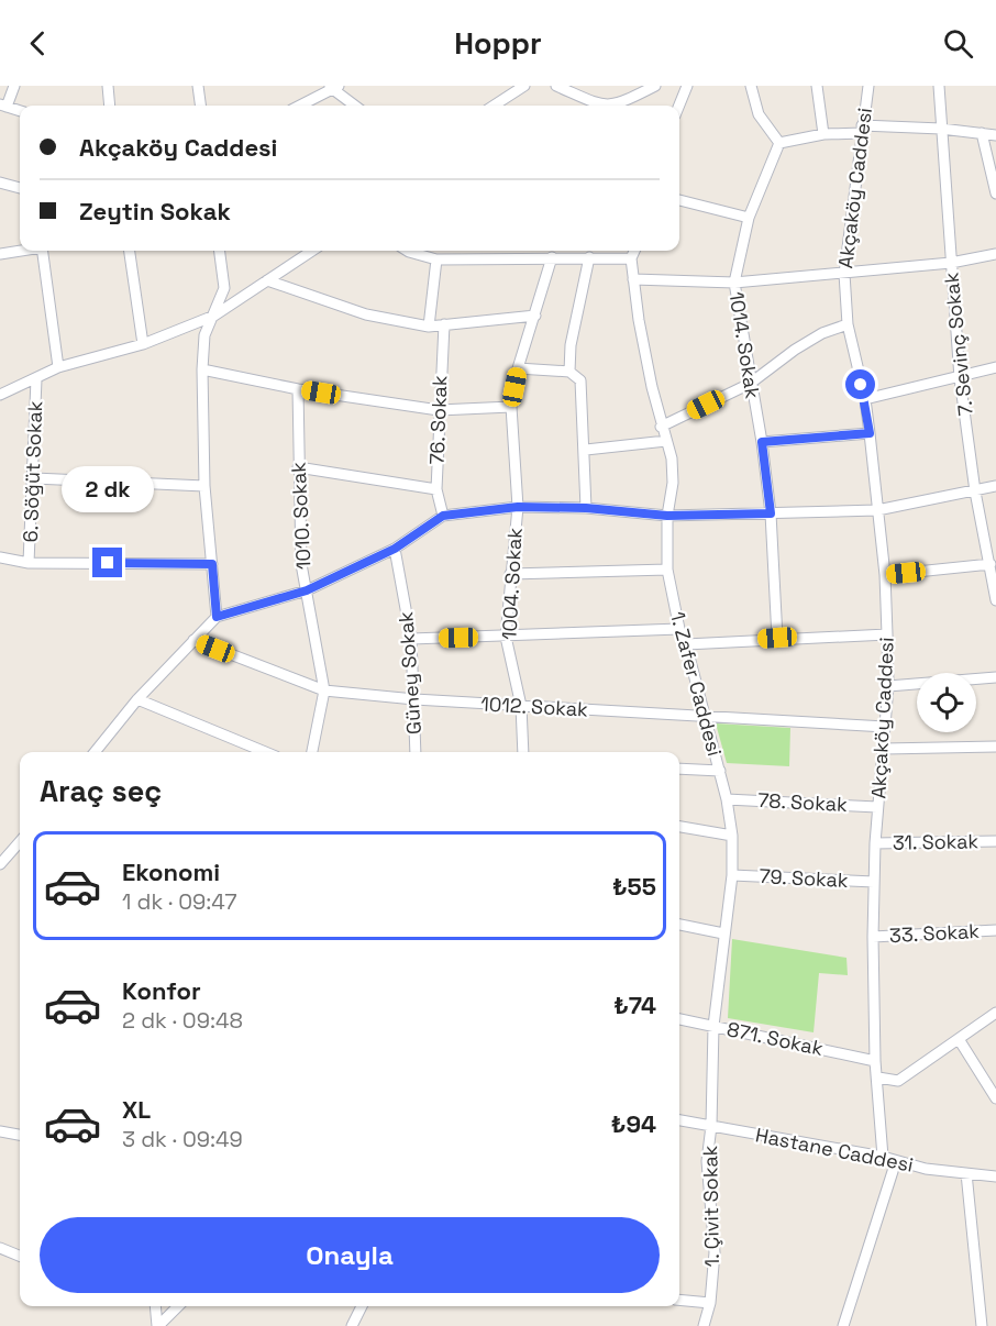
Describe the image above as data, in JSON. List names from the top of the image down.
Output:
{
  "streets": {
    "street": [
      "Akçaköy Caddesi",
      "7. Sevinç Sokak",
      "1014. Sokak",
      "76. Sokak",
      "6. Söğüt Sokak",
      "1010. Sokak",
      "1004. Sokak",
      "Güney Sokak",
      "1. Zafer Caddesi",
      "1012. Sokak",
      "78. Sokak",
      "31. Sokak",
      "79. Sokak",
      "33. Sokak",
      "871. Sokak",
      "Hastane Caddesi",
      "1. Çivit Sokak"
    ]
  },
  "crossings": [
    ["Akçaköy Caddesi", "1012. Sokak"],
    ["Akçaköy Caddesi", "78. Sokak"],
    ["Akçaköy Caddesi", "31. Sokak"],
    ["Akçaköy Caddesi", "79. Sokak"],
    ["Akçaköy Caddesi", "33. Sokak"],
    ["Akçaköy Caddesi", "871. Sokak"],
    ["Akçaköy Caddesi", "Hastane Caddesi"],
    ["1010. Sokak", "1012. Sokak"],
    ["1004. Sokak", "1012. Sokak"],
    ["Güney Sokak", "1012. Sokak"],
    ["1. Zafer Caddesi", "1012. Sokak"],
    ["1. Zafer Caddesi", "78. Sokak"],
    ["1. Zafer Caddesi", "79. Sokak"],
    ["1. Zafer Caddesi", "871. Sokak"],
    ["1. Zafer Caddesi", "Hastane Caddesi"],
    ["1. Zafer Caddesi", "1. Çivit Sokak"],
    ["Hastane Caddesi", "1. Çivit Sokak"]
  ],
  "page": {
    "header": "Hoppr",
    "banner": ["Akçaköy Caddesi", "Zeytin Sokak"],
    "bubble": "2 dk",
    "heading": "Araç seç",
    "list": [
      {
        "name": "Ekonomi",
        "note": "1 dk · 09:47",
        "value": "₺55"
      },
      {
        "name": "Konfor",
        "note": "2 dk · 09:48",
        "value": "₺74"
      },
      {
        "name": "XL",
        "note": "3 dk · 09:49",
        "value": "₺94"
      }
    ],
    "buttons": "Onayla"
  }
}
